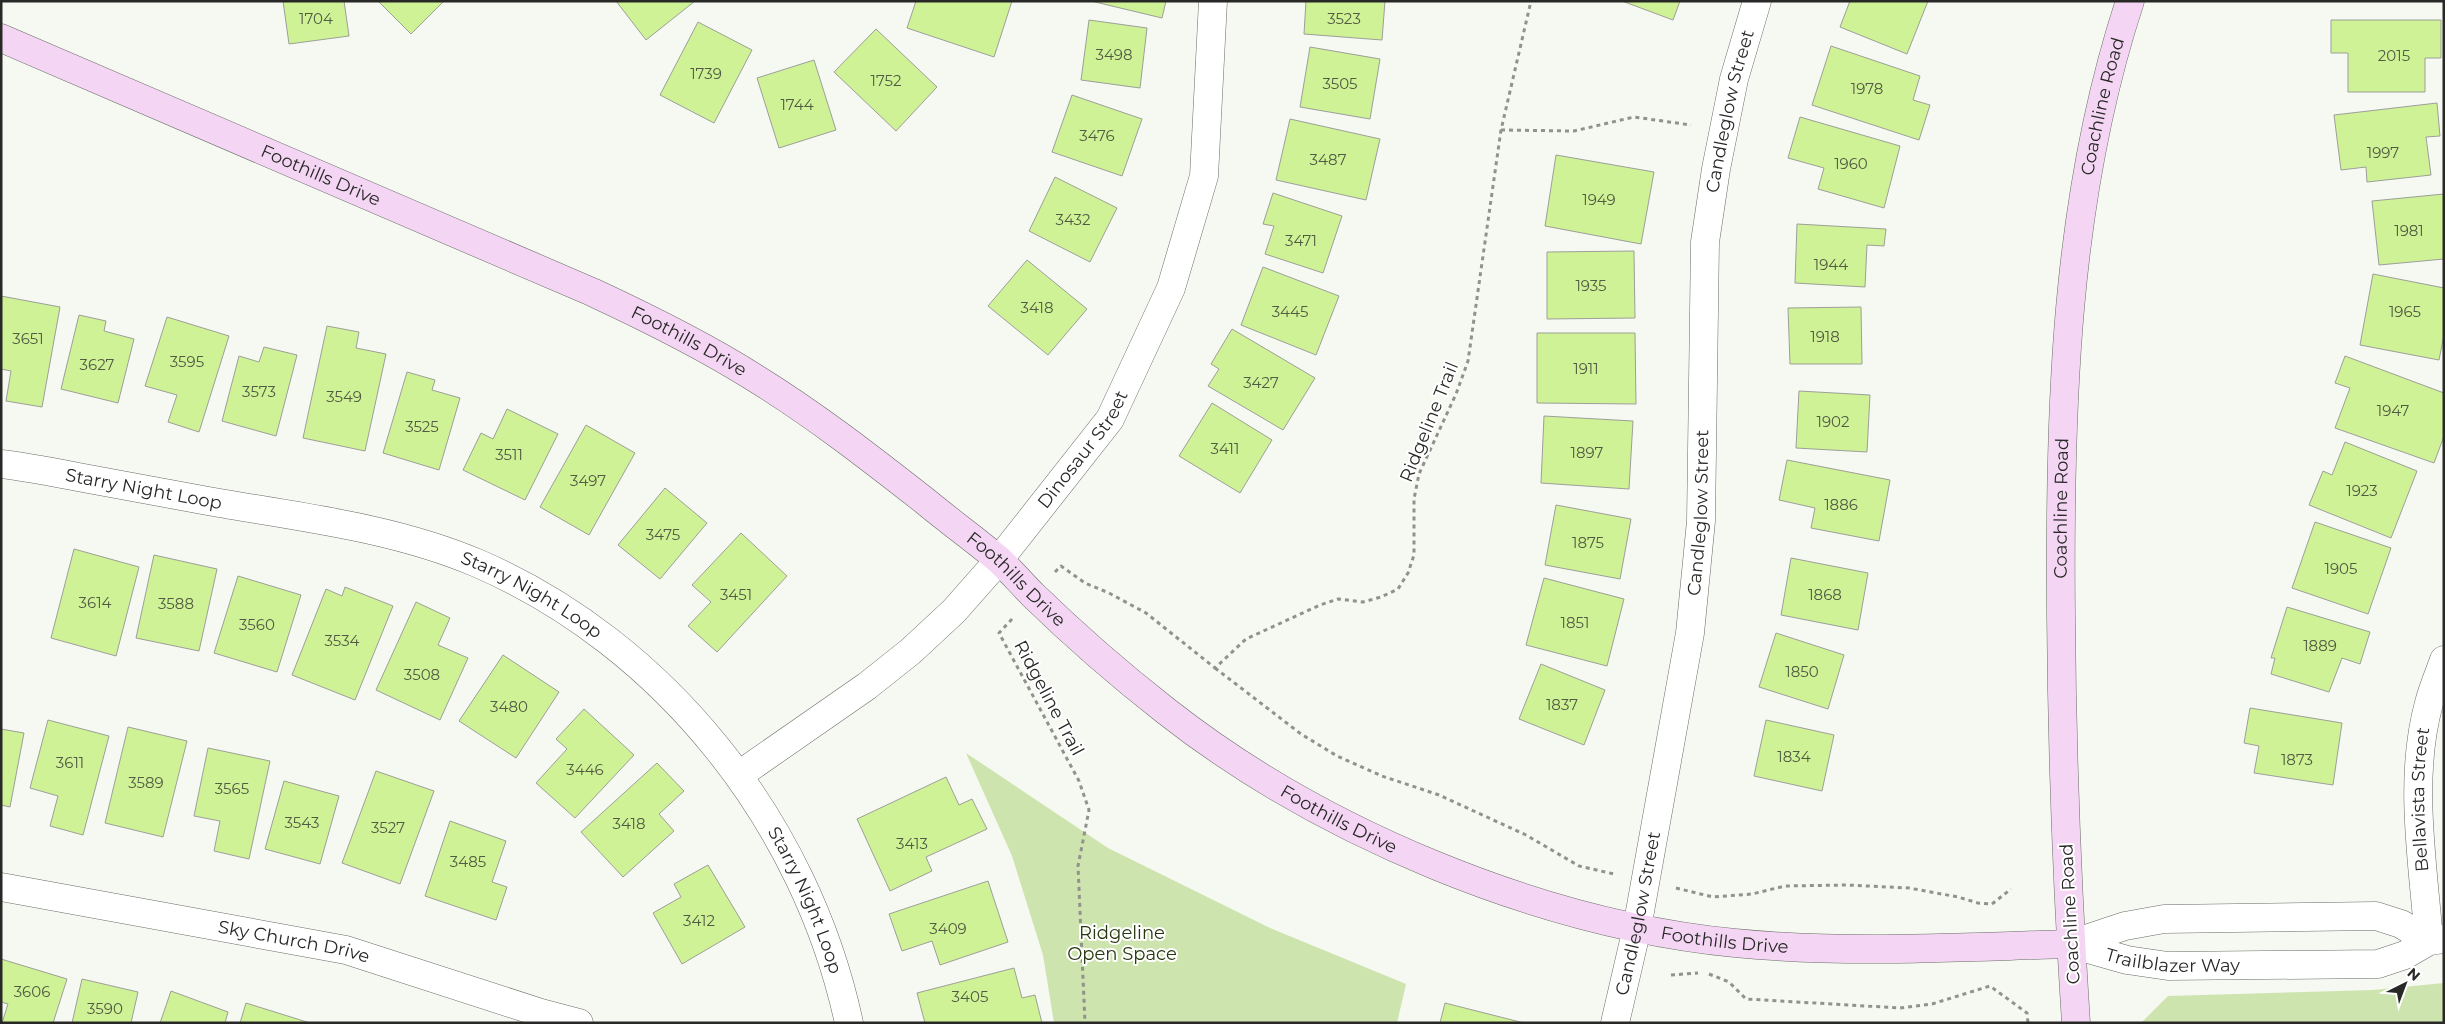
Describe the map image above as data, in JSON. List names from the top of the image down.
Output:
{
  "streets": {
    "street": [
      "Coachline Road",
      "Candleglow Street",
      "Foothills Drive",
      "Dinosaur Street",
      "Starry Night Loop",
      "Bellavista Street",
      "Sky Church Drive",
      "Trailblazer Way"
    ],
    "path": ["Ridgeline Trail"]
  },
  "crossings": [
    ["Coachline Road", "Foothills Drive"],
    ["Coachline Road", "Trailblazer Way"],
    ["Candleglow Street", "Foothills Drive"],
    ["Foothills Drive", "Ridgeline Trail"],
    ["Foothills Drive", "Dinosaur Street"],
    ["Foothills Drive", "Trailblazer Way"],
    ["Dinosaur Street", "Starry Night Loop"],
    ["Bellavista Street", "Trailblazer Way"]
  ],
  "parks": ["Ridgeline Open Space"],
  "house_numbers": [
    "1704",
    "3523",
    "3498",
    "2015",
    "1739",
    "1752",
    "3505",
    "1978",
    "1744",
    "3476",
    "1997",
    "3487",
    "1960",
    "1949",
    "3432",
    "1981",
    "3471",
    "1944",
    "1935",
    "3418",
    "3445",
    "1965",
    "1918",
    "3651",
    "3595",
    "3627",
    "1911",
    "3427",
    "3573",
    "3549",
    "1947",
    "1902",
    "3525",
    "3411",
    "1897",
    "3511",
    "3497",
    "1923",
    "1886",
    "3475",
    "1875",
    "1905",
    "3451",
    "1868",
    "3614",
    "3588",
    "1851",
    "3560",
    "3534",
    "1889",
    "1850",
    "3508",
    "1837",
    "3480",
    "1834",
    "1873",
    "3611",
    "3446",
    "3589",
    "3565",
    "3543",
    "3418",
    "3527",
    "3413",
    "3485",
    "3412",
    "3409",
    "3606",
    "3405",
    "3590"
  ],
  "north": "top right"
}
